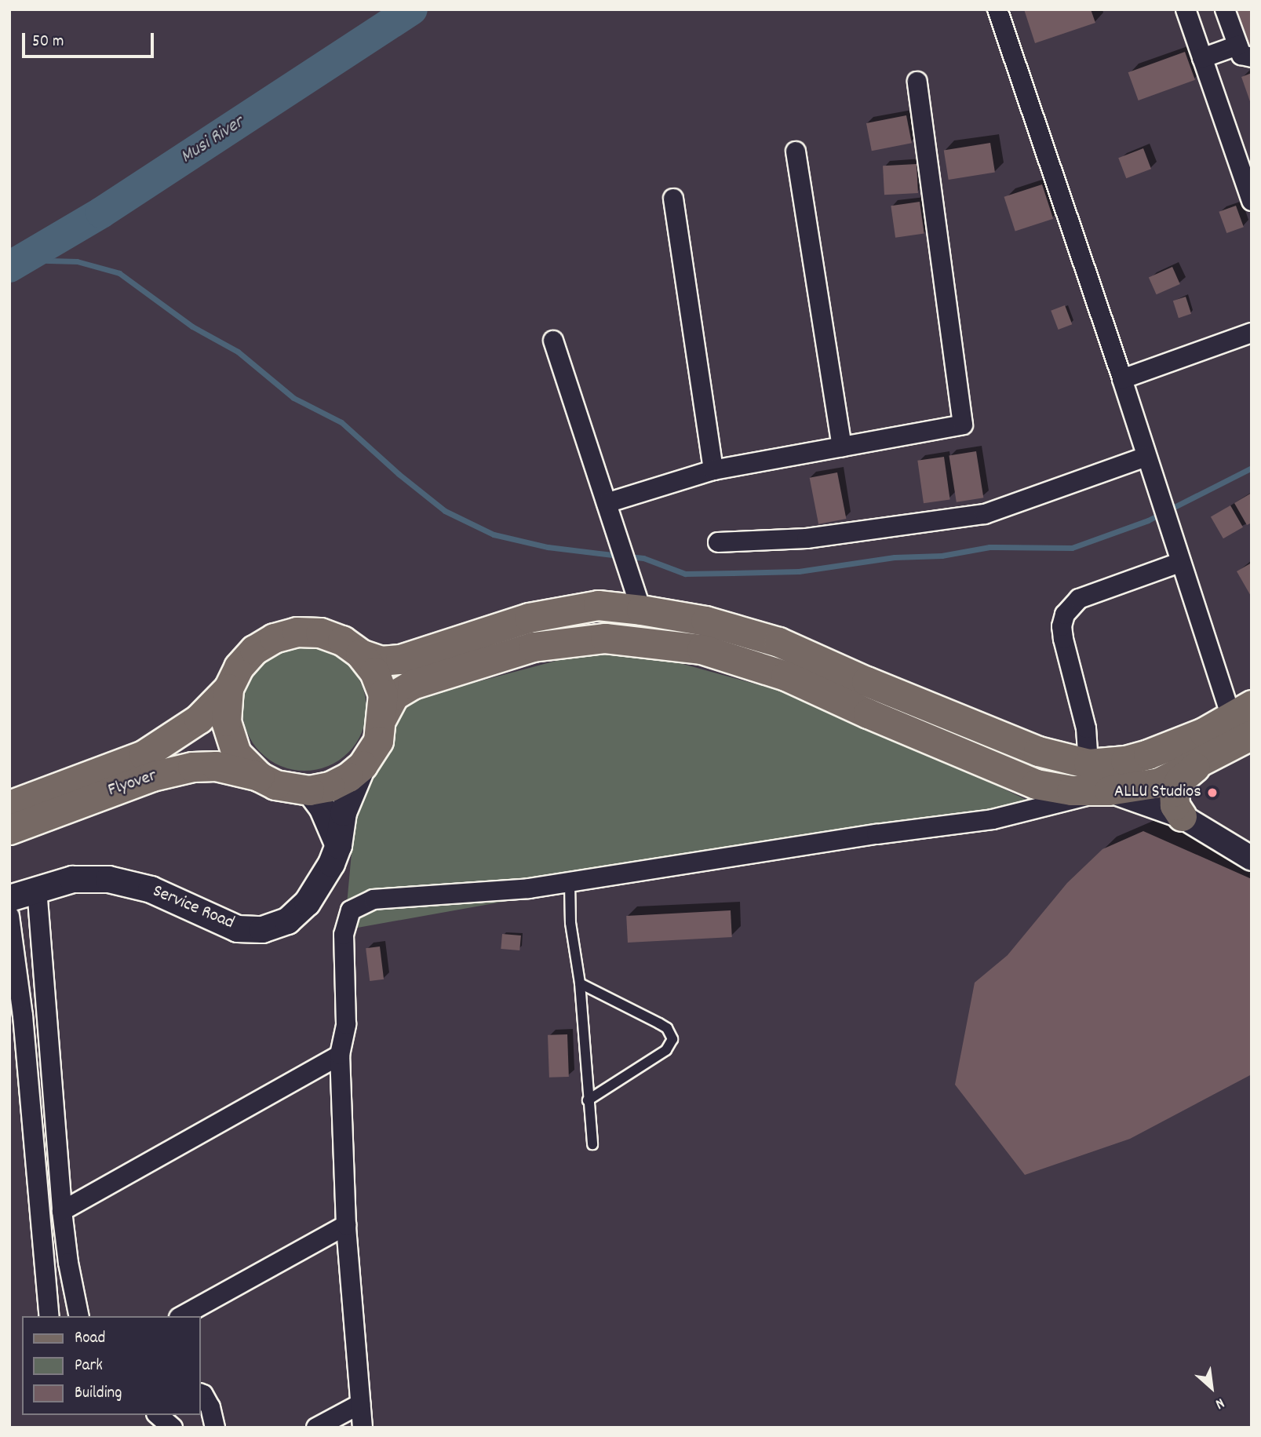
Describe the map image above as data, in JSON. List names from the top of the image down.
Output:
{
  "streets": {
    "main road": ["Flyover", "Service Road"]
  },
  "crossings": [
    ["Flyover", "Service Road"]
  ],
  "water": ["Musi River"],
  "places": ["ALLU Studios"],
  "legend": ["Road", "Park", "Building"],
  "scale_bar": "50 m",
  "north": "bottom right"
}
